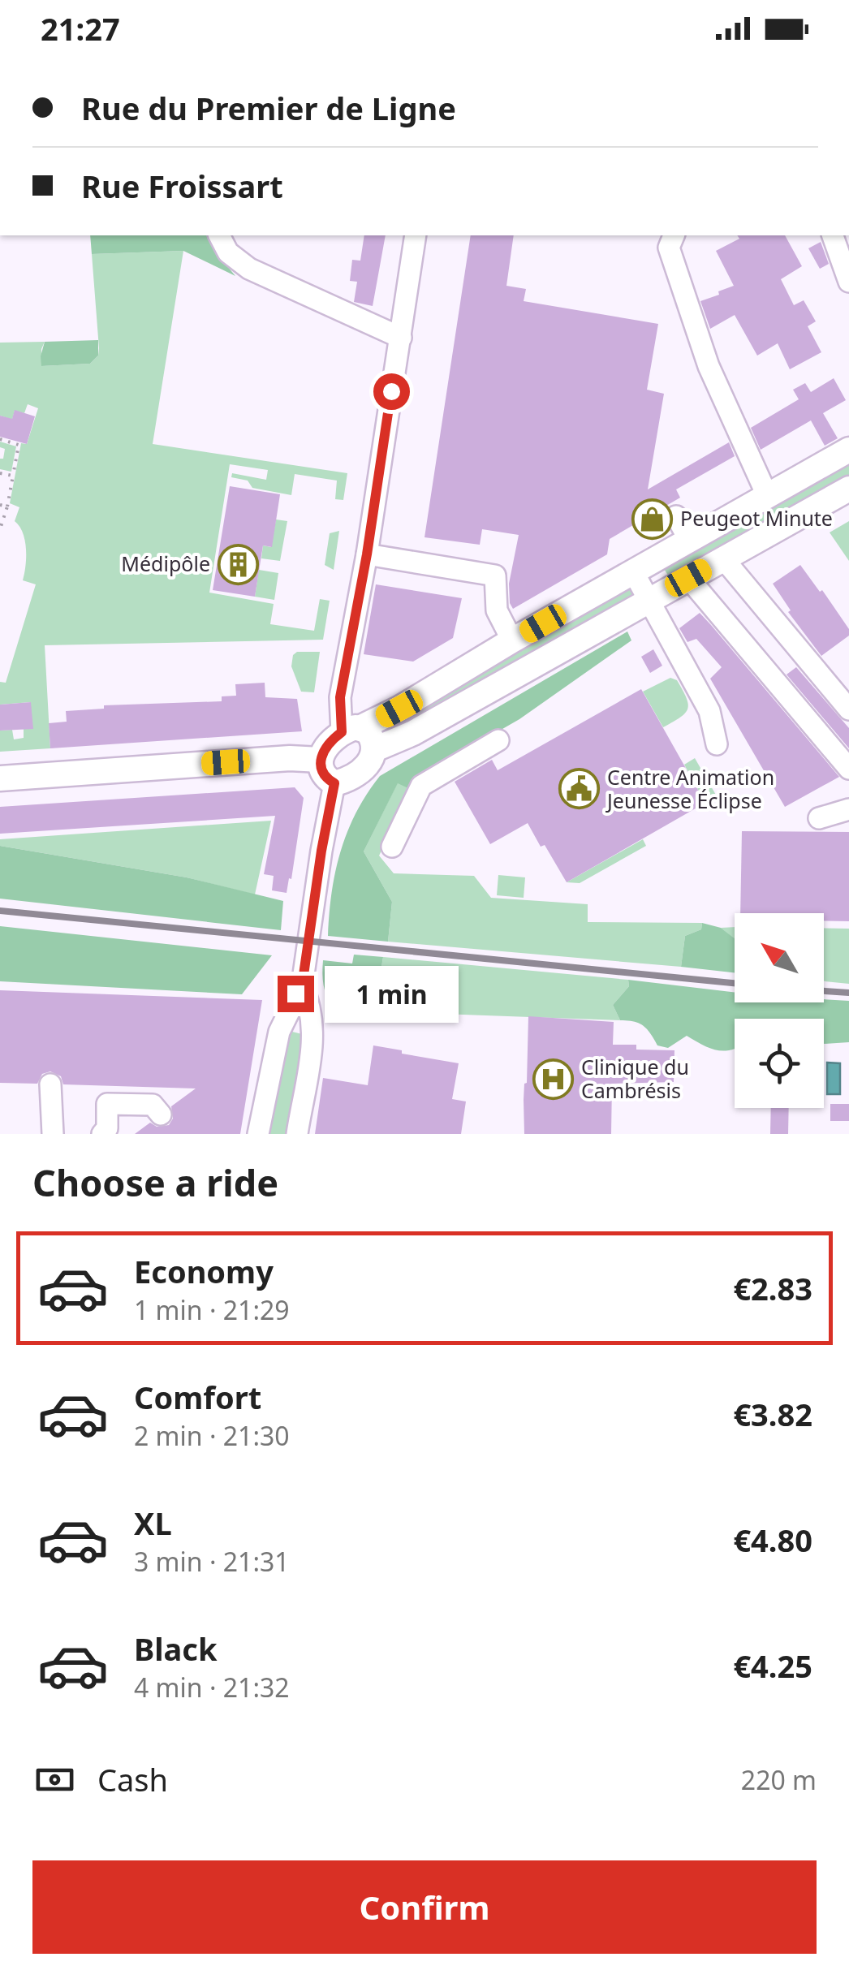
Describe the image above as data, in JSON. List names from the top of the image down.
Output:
{
  "places": {
    "shop": ["Peugeot Minute"],
    "building": ["Médipôle"],
    "public building": ["Centre Animation Jeunesse Éclipse"],
    "hospital": ["Clinique du Cambrésis"]
  },
  "north": "top left",
  "page": {
    "status": "21:27",
    "banner": ["Rue du Premier de Ligne", "Rue Froissart"],
    "bubble": "1 min",
    "heading": "Choose a ride",
    "list": [
      {
        "name": "Economy",
        "note": "1 min · 21:29",
        "value": "€2.83"
      },
      {
        "name": "Comfort",
        "note": "2 min · 21:30",
        "value": "€3.82"
      },
      {
        "name": "XL",
        "note": "3 min · 21:31",
        "value": "€4.80"
      },
      {
        "name": "Black",
        "note": "4 min · 21:32",
        "value": "€4.25"
      }
    ],
    "pay": ["Cash", "220 m"],
    "buttons": "Confirm"
  }
}
